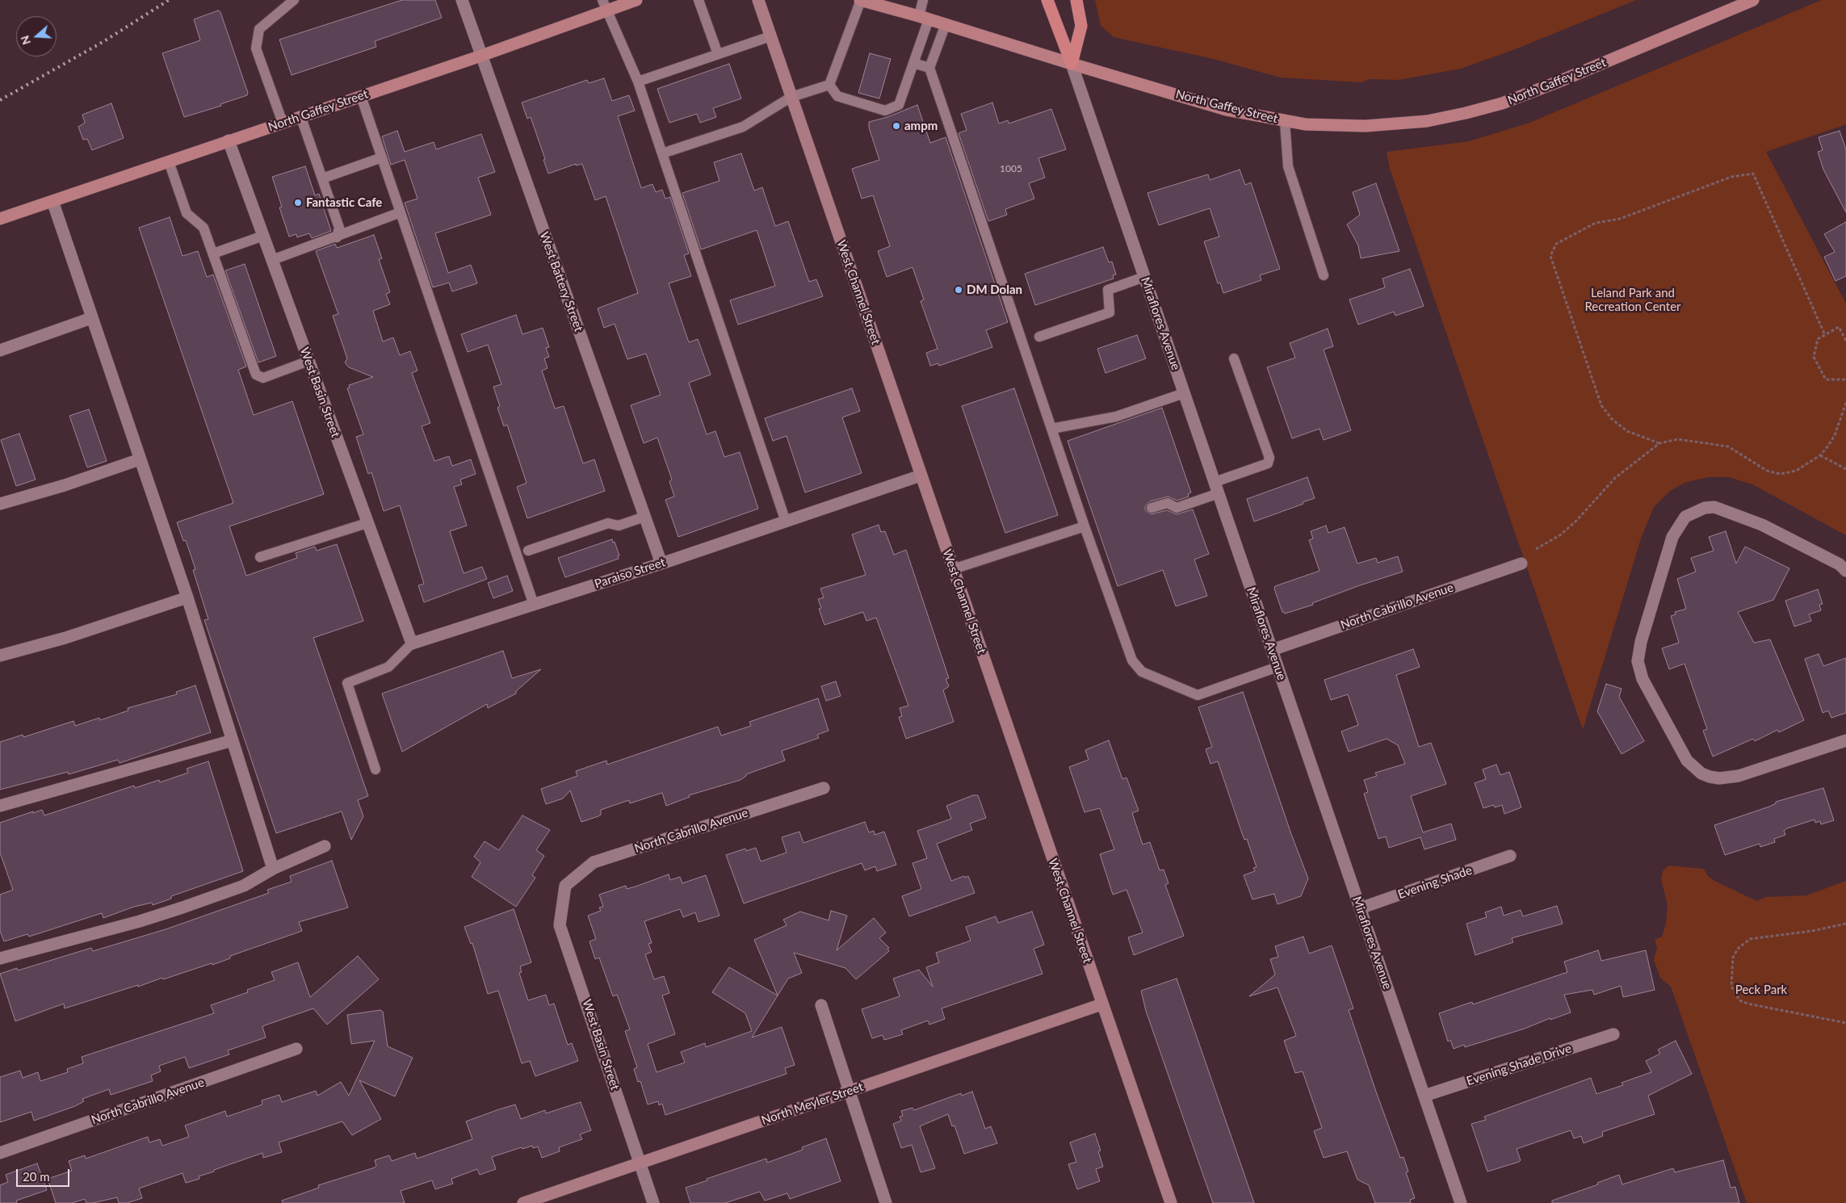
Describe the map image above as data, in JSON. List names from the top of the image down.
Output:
{
  "streets": {
    "main road": ["North Gaffey Street"],
    "street": [
      "West Battery Street",
      "West Channel Street",
      "Miraflores Avenue",
      "West Basin Street",
      "Paraiso Street",
      "North Cabrillo Avenue",
      "Evening Shade",
      "Evening Shade Drive",
      "North Meyler Street"
    ]
  },
  "crossings": [
    ["North Gaffey Street", "West Battery Street"],
    ["North Gaffey Street", "Miraflores Avenue"],
    ["North Gaffey Street", "West Basin Street"],
    ["West Battery Street", "Paraiso Street"],
    ["West Channel Street", "Paraiso Street"],
    ["West Channel Street", "North Meyler Street"],
    ["Miraflores Avenue", "North Cabrillo Avenue"],
    ["Miraflores Avenue", "Evening Shade"],
    ["Miraflores Avenue", "Evening Shade Drive"],
    ["West Basin Street", "Paraiso Street"],
    ["West Basin Street", "North Cabrillo Avenue"],
    ["West Basin Street", "North Meyler Street"]
  ],
  "parks": ["Leland Park and Recreation Center", "Peck Park"],
  "places": ["ampm", "Fantastic Cafe", "DM Dolan"],
  "house_numbers": ["1005"],
  "scale_bar": "20 m",
  "north": "left"
}
